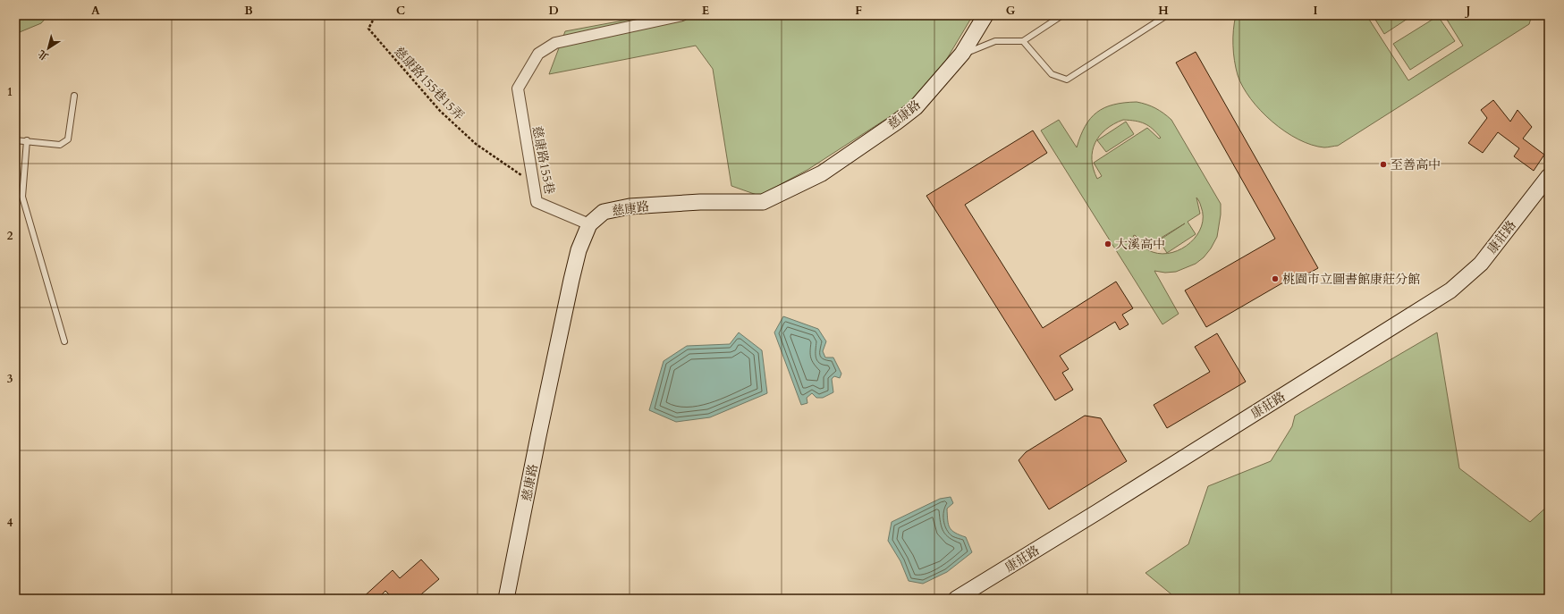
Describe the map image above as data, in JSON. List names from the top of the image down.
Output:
{
  "streets": {
    "street": ["慈康路", "慈康路155巷", "康莊路"],
    "path": ["慈康路155巷15弄"]
  },
  "crossings": [
    ["慈康路155巷15弄", "慈康路155巷"],
    ["慈康路", "慈康路155巷"]
  ],
  "places": ["至善高中", "大溪高中", "桃園市立圖書館康莊分館"],
  "north": "bottom left",
  "grid": {
    "columns": [
      "A",
      "B",
      "C",
      "D",
      "E",
      "F",
      "G",
      "H",
      "I",
      "J"
    ],
    "rows": [
      "1",
      "2",
      "3",
      "4"
    ]
  }
}
